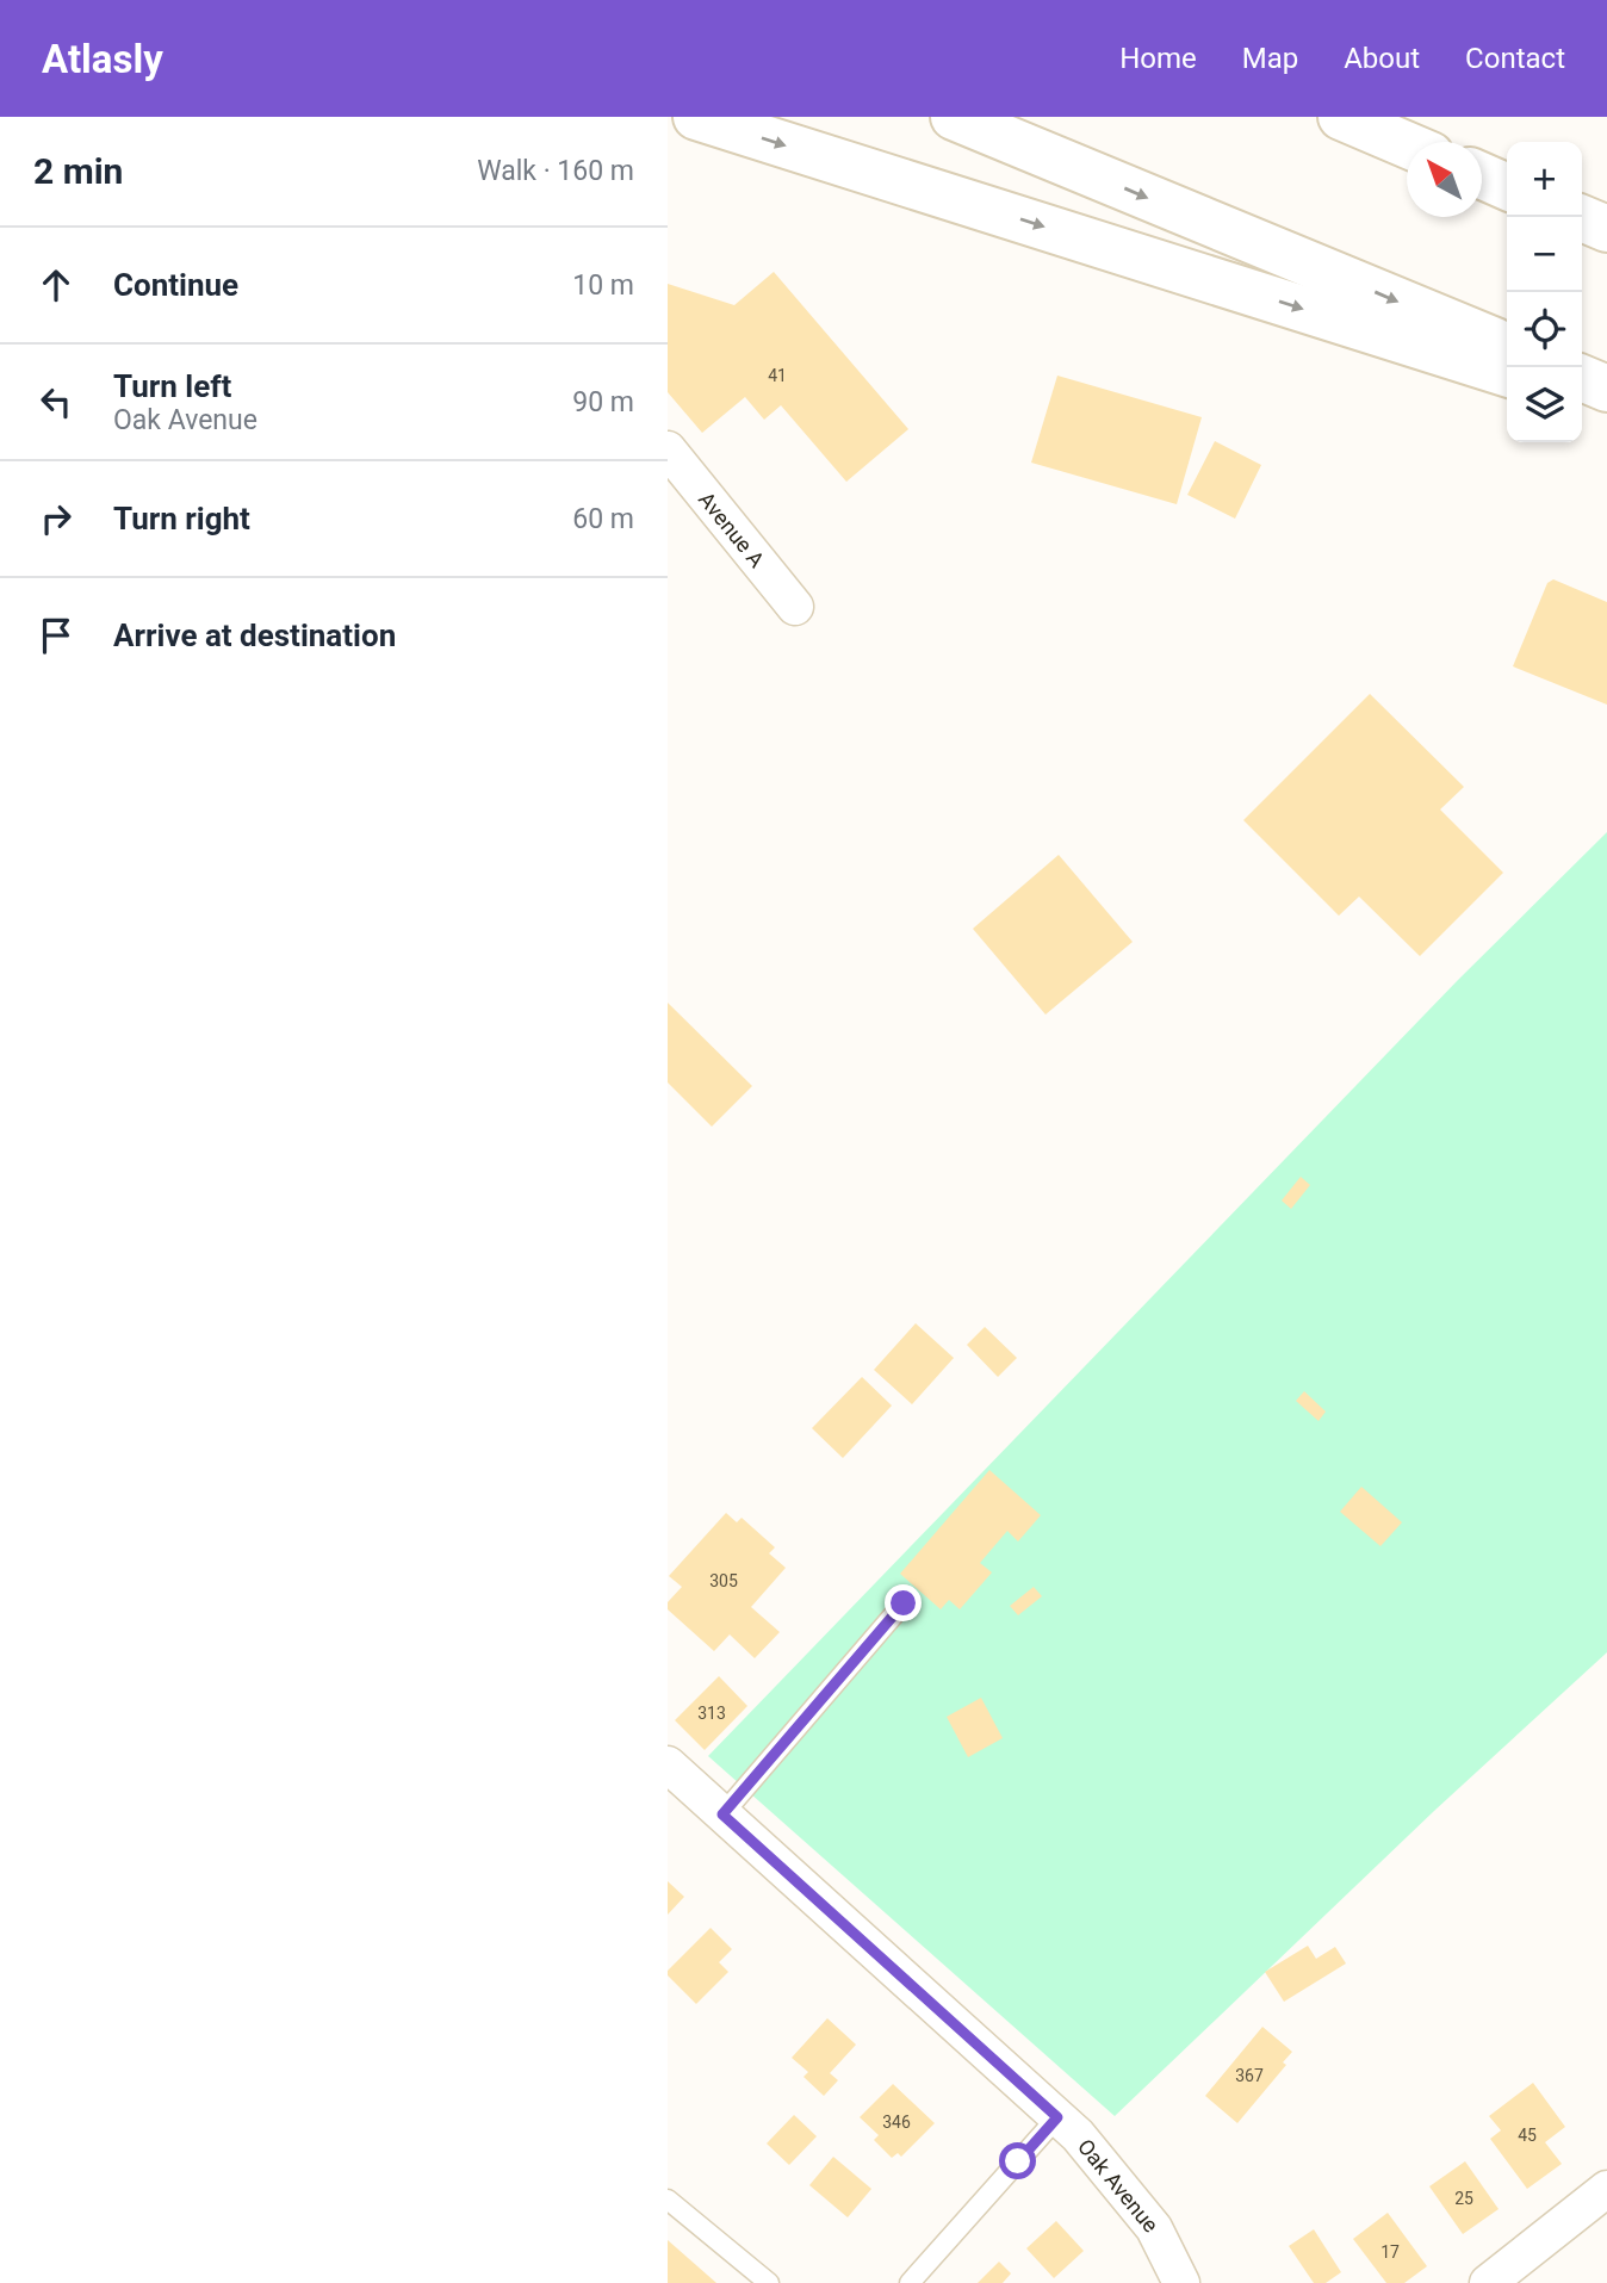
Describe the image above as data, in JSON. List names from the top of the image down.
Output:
{
  "streets": {
    "street": ["Avenue A", "Oak Avenue"]
  },
  "house_numbers": [
    "41",
    "305",
    "313",
    "367",
    "346",
    "45",
    "25",
    "17"
  ],
  "north": "top left",
  "page": {
    "header": "Atlasly",
    "nav": [
      "Home",
      "Map",
      "About",
      "Contact"
    ],
    "heading": ["2 min", "Walk · 160 m"],
    "map_buttons": ["+", "−"],
    "list": [
      ["Continue", "10 m"],
      ["Turn left", "Oak Avenue", "90 m"],
      ["Turn right", "60 m"],
      "Arrive at destination"
    ]
  }
}
